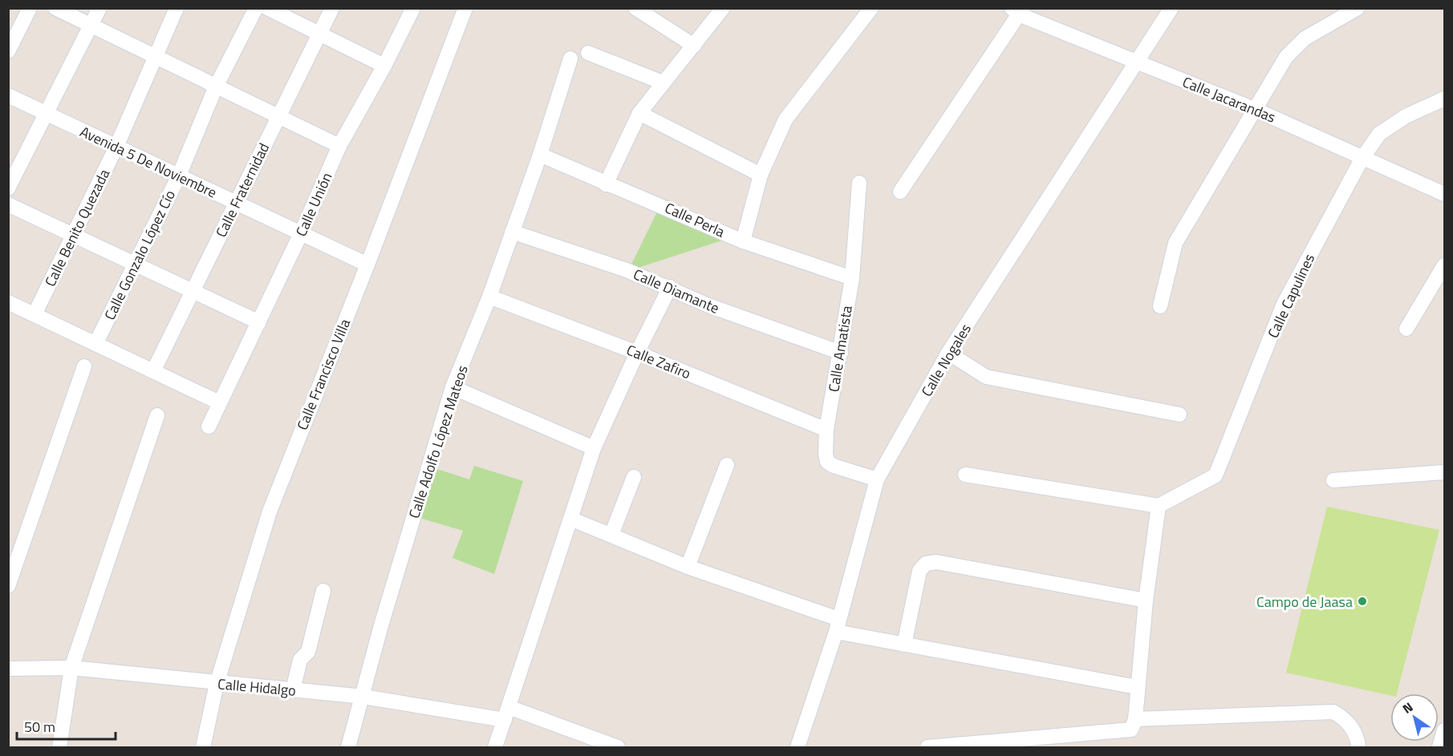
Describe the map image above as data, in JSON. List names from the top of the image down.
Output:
{
  "streets": {
    "street": [
      "Calle Jacarandas",
      "Avenida 5 De Noviembre",
      "Calle Fraternidad",
      "Calle Unión",
      "Calle Perla",
      "Calle Benito Quezada",
      "Calle Gonzalo López Cío",
      "Calle Diamante",
      "Calle Capulines",
      "Calle Amatista",
      "Calle Nogales",
      "Calle Zafiro",
      "Calle Francisco Villa",
      "Calle Adolfo López Mateos",
      "Calle Hidalgo"
    ]
  },
  "crossings": [
    ["Calle Jacarandas", "Calle Capulines"],
    ["Calle Jacarandas", "Calle Nogales"],
    ["Avenida 5 De Noviembre", "Calle Fraternidad"],
    ["Avenida 5 De Noviembre", "Calle Unión"],
    ["Avenida 5 De Noviembre", "Calle Benito Quezada"],
    ["Avenida 5 De Noviembre", "Calle Gonzalo López Cío"],
    ["Avenida 5 De Noviembre", "Calle Francisco Villa"],
    ["Calle Perla", "Calle Amatista"],
    ["Calle Perla", "Calle Adolfo López Mateos"],
    ["Calle Diamante", "Calle Amatista"],
    ["Calle Diamante", "Calle Adolfo López Mateos"],
    ["Calle Amatista", "Calle Nogales"],
    ["Calle Amatista", "Calle Zafiro"],
    ["Calle Zafiro", "Calle Adolfo López Mateos"],
    ["Calle Francisco Villa", "Calle Hidalgo"],
    ["Calle Adolfo López Mateos", "Calle Hidalgo"]
  ],
  "places": ["Campo de Jaasa"],
  "scale_bar": "50 m",
  "north": "top left"
}
